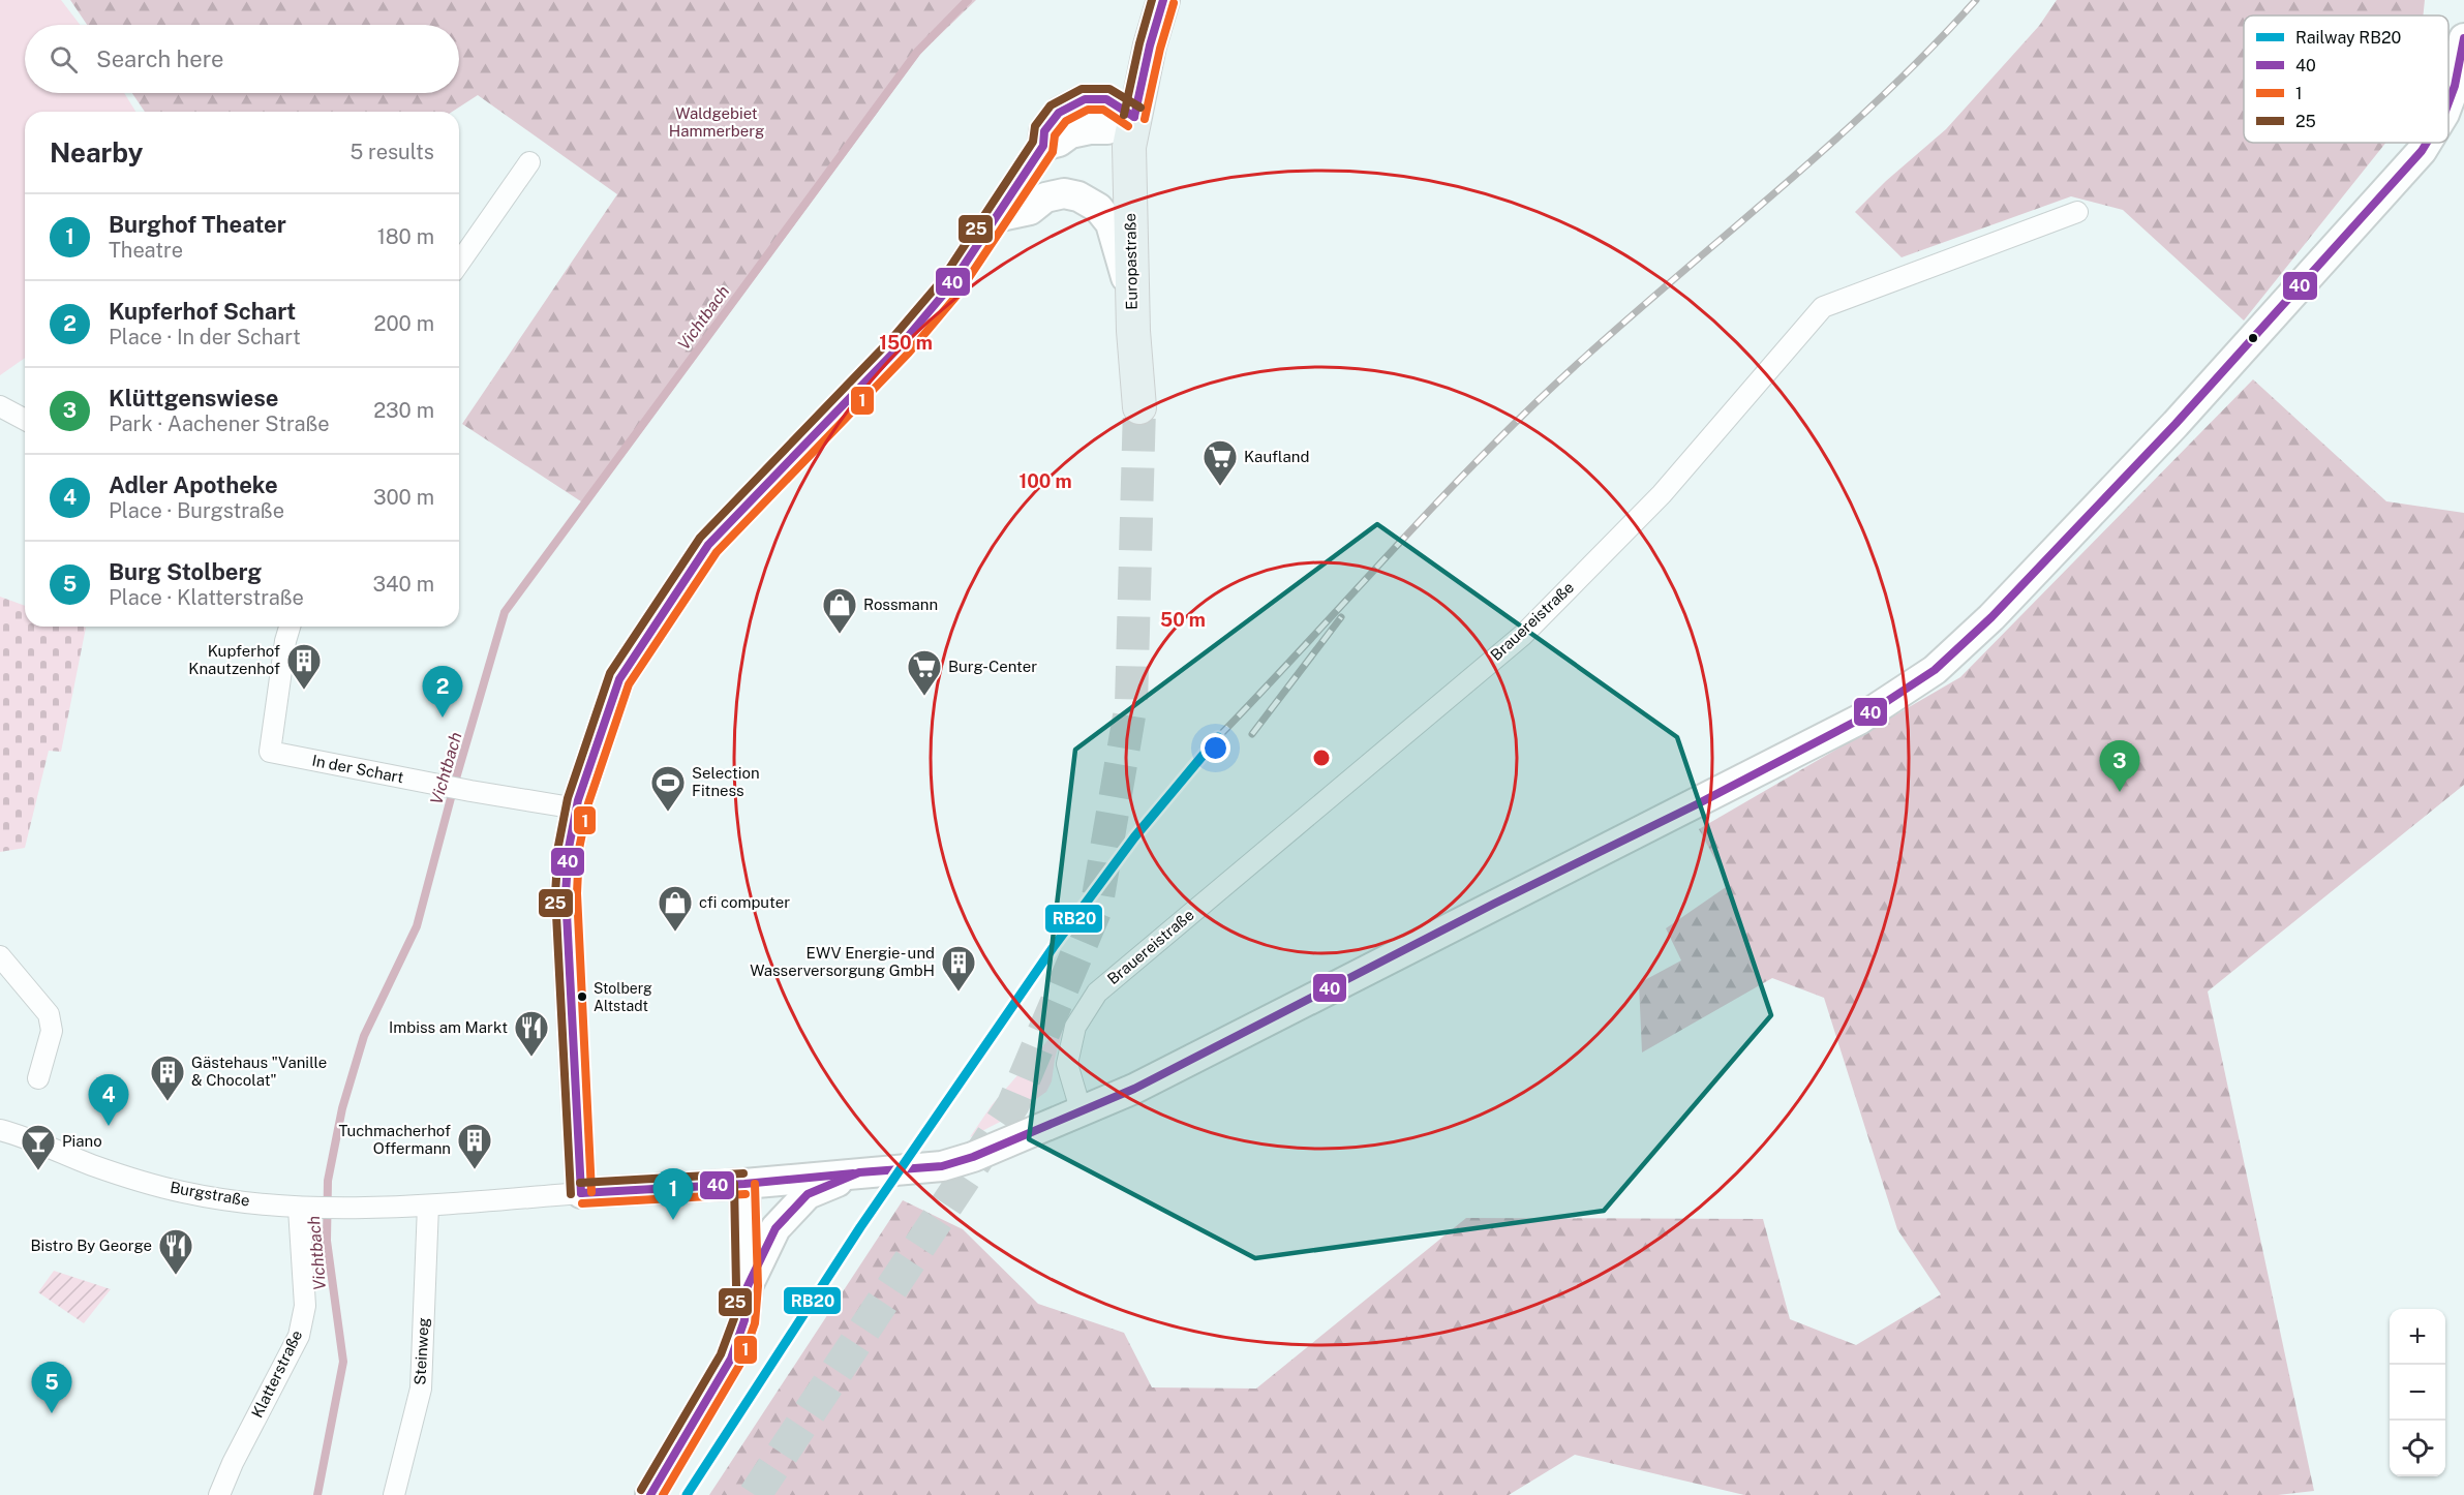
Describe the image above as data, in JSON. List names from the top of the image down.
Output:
{
  "streets": {
    "main road": ["Europastraße"],
    "street": [
      "Brauereistraße",
      "In der Schart",
      "Burgstraße",
      "Steinweg",
      "Klatterstraße"
    ]
  },
  "crossings": [
    ["Burgstraße", "Steinweg"],
    ["Burgstraße", "Klatterstraße"]
  ],
  "water": ["Vichtbach"],
  "parks": ["Waldgebiet Hammerberg"],
  "places": {
    "supermarket": ["Kaufland", "Burg-Center"],
    "shop": ["Rossmann", "cfi computer"],
    "building": [
      "Kupferhof Knautzenhof",
      "EWV Energie- und Wasserversorgung GmbH",
      "Gästehaus \"Vanille & Chocolat\"",
      "Tuchmacherhof Offermann"
    ],
    "sports": ["Selection Fitness"],
    "other": ["Stolberg Altstadt"],
    "restaurant": ["Imbiss am Markt", "Bistro By George"],
    "bar": ["Piano"]
  },
  "lines": [
    "transit line 40",
    "transit line 25",
    "transit line 1",
    "rail line RB20"
  ],
  "legend": [
    "Railway RB20",
    "40",
    "1",
    "25"
  ],
  "page": {
    "search": "Search here",
    "heading": ["Nearby", "5 results"],
    "list": [
      {
        "mark": "1",
        "name": "Burghof Theater",
        "note": "Theatre",
        "value": "180 m"
      },
      {
        "mark": "2",
        "name": "Kupferhof Schart",
        "note": "Place · In der Schart",
        "value": "200 m"
      },
      {
        "mark": "3",
        "name": "Klüttgenswiese",
        "note": "Park · Aachener Straße",
        "value": "230 m"
      },
      {
        "mark": "4",
        "name": "Adler Apotheke",
        "note": "Place · Burgstraße",
        "value": "300 m"
      },
      {
        "mark": "5",
        "name": "Burg Stolberg",
        "note": "Place · Klatterstraße",
        "value": "340 m"
      }
    ],
    "pins": [
      "2",
      "3",
      "4",
      "1",
      "5"
    ],
    "map_buttons": ["+", "−"]
  },
  "rings": ["150 m", "100 m", "50 m"]
}
